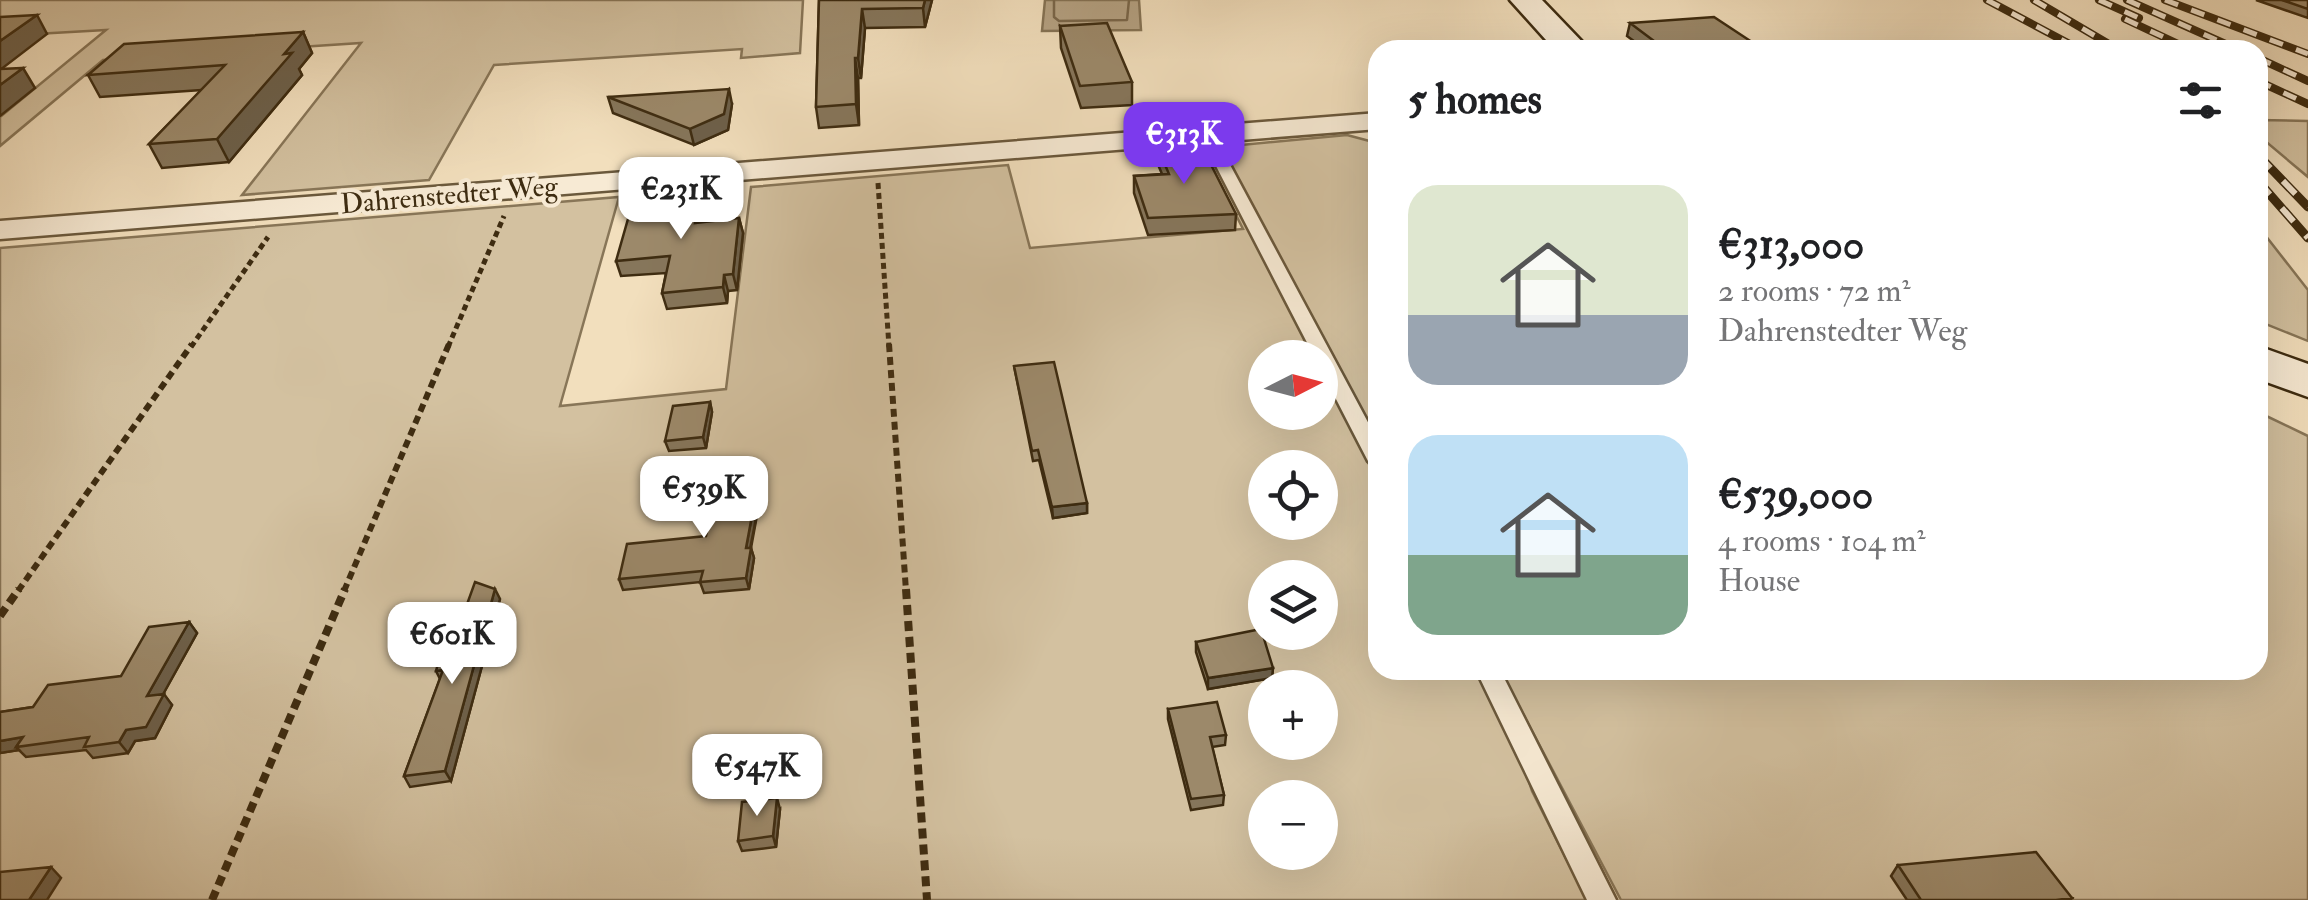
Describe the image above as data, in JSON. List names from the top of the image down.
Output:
{
  "streets": {
    "street": ["Dahrenstedter Weg"]
  },
  "north": "right",
  "page": {
    "heading": "5 homes",
    "price": [
      "€313K",
      "€231K",
      "€539K",
      "€601K",
      "€547K"
    ],
    "list": [
      {
        "name": "€313,000",
        "note": "2 rooms · 72 m² · Dahrenstedter Weg"
      },
      {
        "name": "€539,000",
        "note": "4 rooms · 104 m² · House"
      }
    ],
    "map_buttons": ["+", "−"]
  }
}
